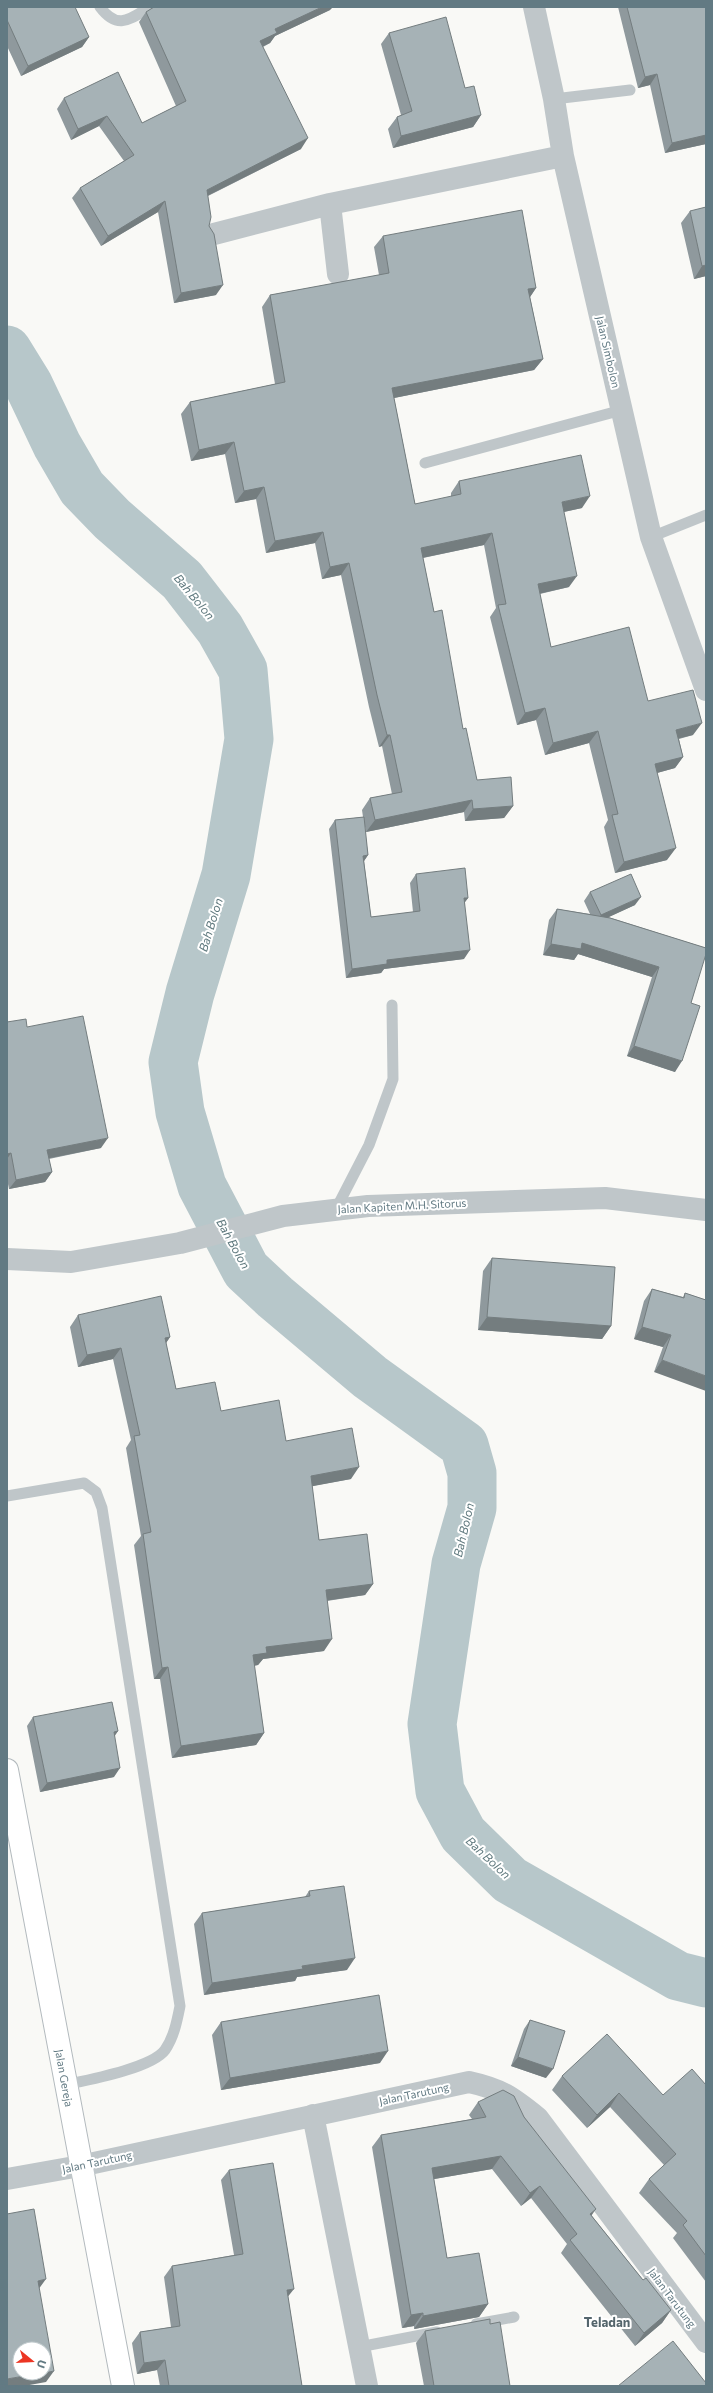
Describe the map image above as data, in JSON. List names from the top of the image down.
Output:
{
  "streets": {
    "main road": ["Jalan Gereja"],
    "street": ["Jalan Simbolon", "Jalan Kapiten M.H. Sitorus", "Jalan Tarutung"]
  },
  "crossings": [
    ["Jalan Gereja", "Jalan Tarutung"]
  ],
  "districts": ["Teladan"],
  "water": ["Bah Bolon"],
  "north": "right"
}
